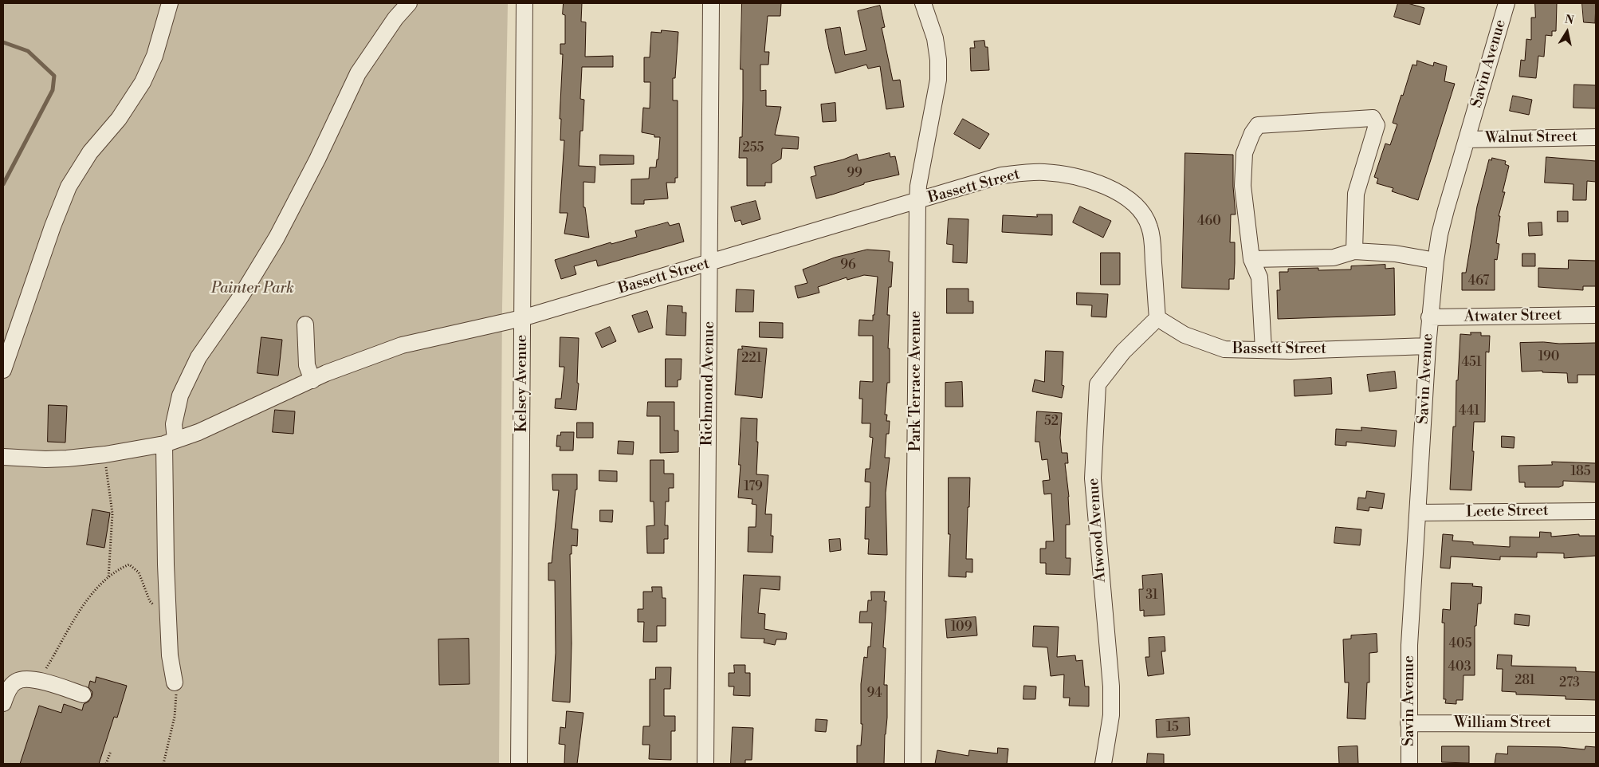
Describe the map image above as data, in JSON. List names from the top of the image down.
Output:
{
  "streets": {
    "street": [
      "Savin Avenue",
      "Walnut Street",
      "Bassett Street",
      "Atwater Street",
      "Park Terrace Avenue",
      "Kelsey Avenue",
      "Richmond Avenue",
      "Leete Street",
      "Atwood Avenue",
      "William Street"
    ]
  },
  "crossings": [
    ["Savin Avenue", "Walnut Street"],
    ["Savin Avenue", "Bassett Street"],
    ["Savin Avenue", "Atwater Street"],
    ["Savin Avenue", "Leete Street"],
    ["Savin Avenue", "William Street"],
    ["Bassett Street", "Park Terrace Avenue"],
    ["Bassett Street", "Kelsey Avenue"],
    ["Bassett Street", "Richmond Avenue"],
    ["Bassett Street", "Atwood Avenue"]
  ],
  "parks": ["Painter Park"],
  "house_numbers": [
    "255",
    "99",
    "460",
    "96",
    "467",
    "190",
    "221",
    "451",
    "441",
    "52",
    "185",
    "179",
    "31",
    "109",
    "405",
    "403",
    "281",
    "273",
    "94",
    "15"
  ],
  "north": "top"
}
